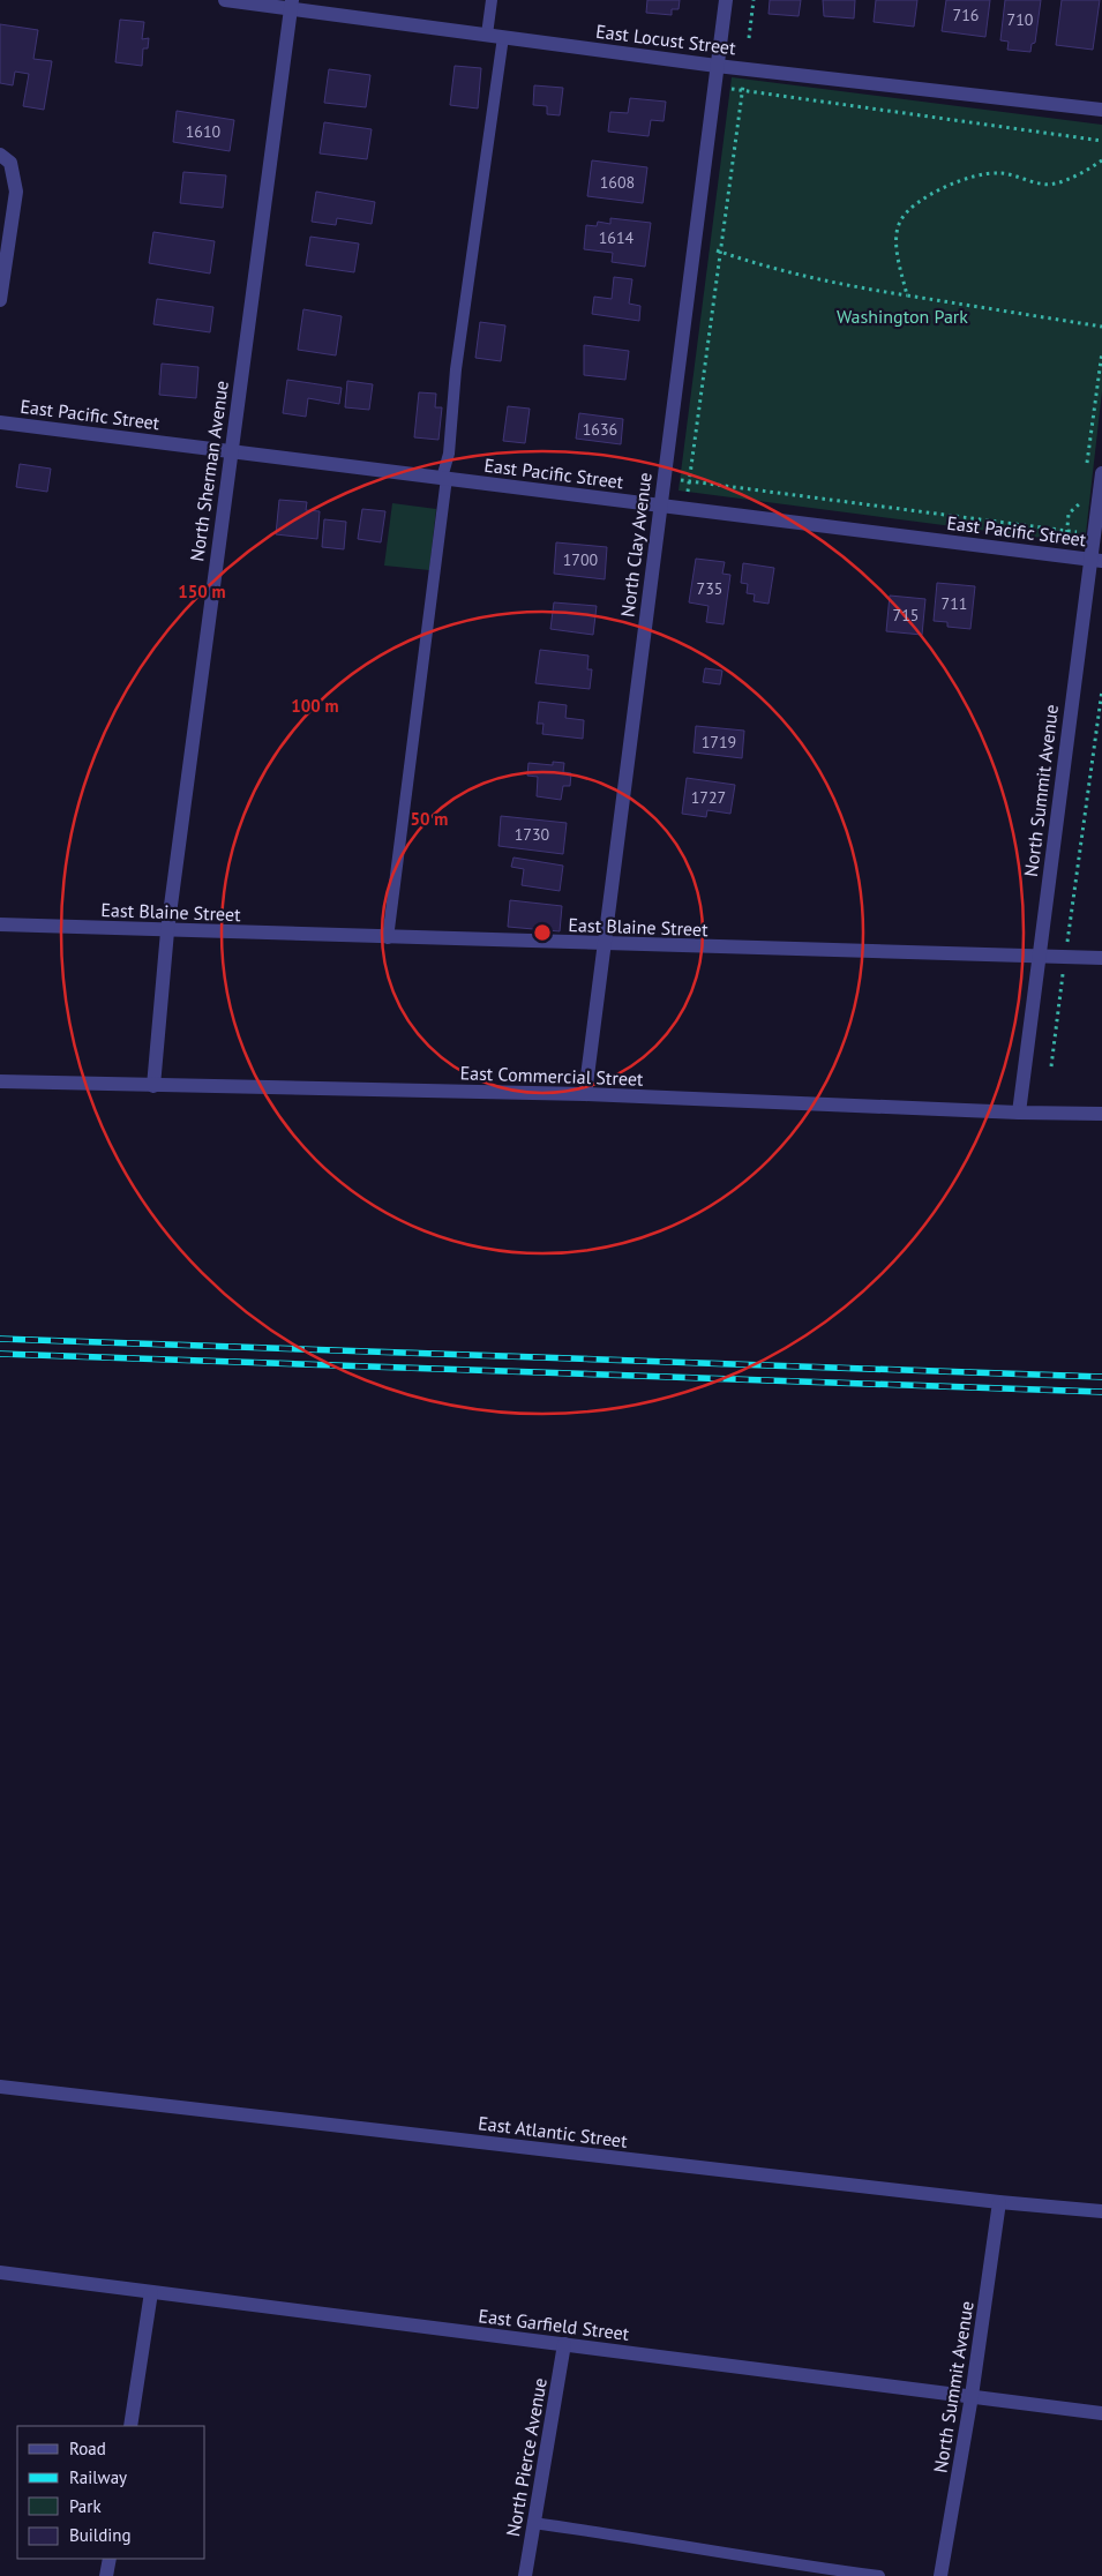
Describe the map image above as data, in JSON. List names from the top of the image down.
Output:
{
  "streets": {
    "street": [
      "East Locust Street",
      "East Pacific Street",
      "North Sherman Avenue",
      "North Clay Avenue",
      "North Summit Avenue",
      "East Blaine Street",
      "East Commercial Street",
      "East Atlantic Street",
      "East Garfield Street",
      "North Pierce Avenue"
    ]
  },
  "crossings": [
    ["East Locust Street", "North Sherman Avenue"],
    ["East Locust Street", "North Clay Avenue"],
    ["East Pacific Street", "North Sherman Avenue"],
    ["East Pacific Street", "North Clay Avenue"],
    ["East Pacific Street", "North Summit Avenue"],
    ["North Sherman Avenue", "East Blaine Street"],
    ["North Sherman Avenue", "East Commercial Street"],
    ["North Clay Avenue", "East Blaine Street"],
    ["North Clay Avenue", "East Commercial Street"],
    ["North Summit Avenue", "East Blaine Street"],
    ["North Summit Avenue", "East Commercial Street"],
    ["North Summit Avenue", "East Atlantic Street"],
    ["North Summit Avenue", "East Garfield Street"],
    ["East Garfield Street", "North Pierce Avenue"]
  ],
  "parks": ["Washington Park"],
  "house_numbers": [
    "716",
    "710",
    "1610",
    "1608",
    "1614",
    "1636",
    "1700",
    "735",
    "711",
    "715",
    "1719",
    "1727",
    "1730"
  ],
  "legend": [
    "Road",
    "Railway",
    "Park",
    "Building"
  ],
  "rings": ["150 m", "100 m", "50 m"]
}
